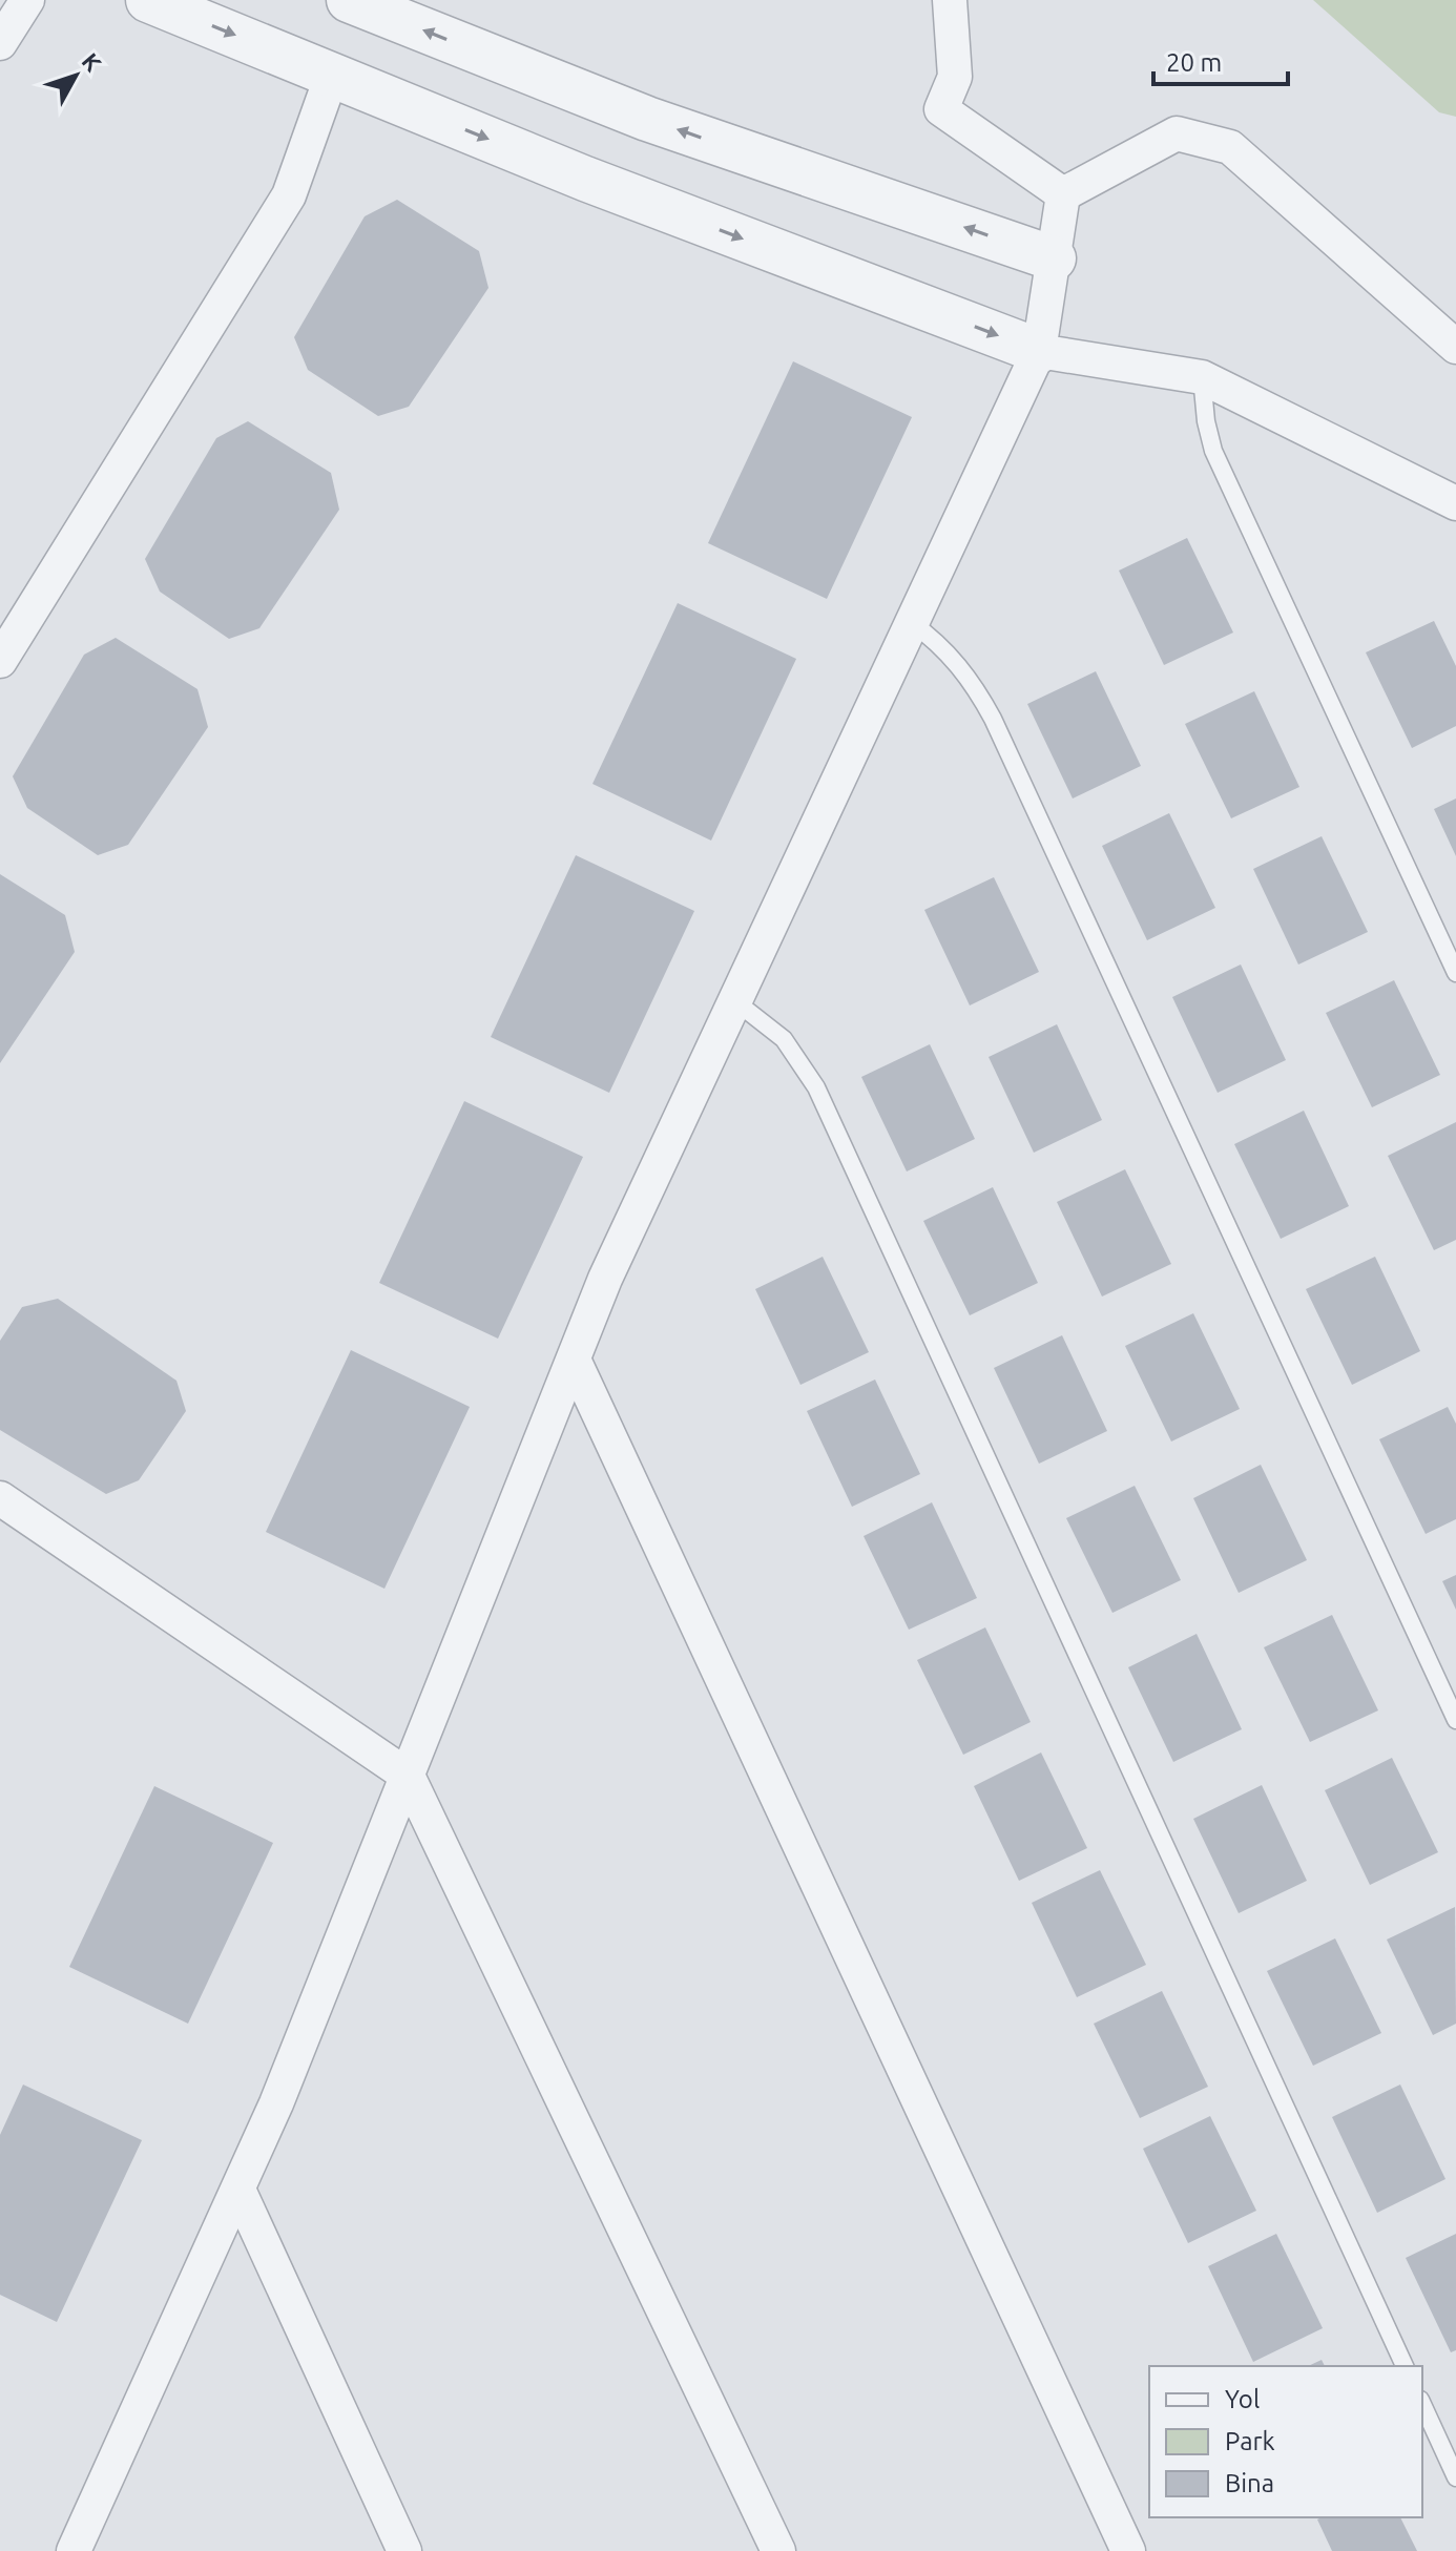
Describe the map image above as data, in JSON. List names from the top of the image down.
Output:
{
  "legend": ["Yol", "Park", "Bina"],
  "scale_bar": "20 m",
  "north": "top right"
}
